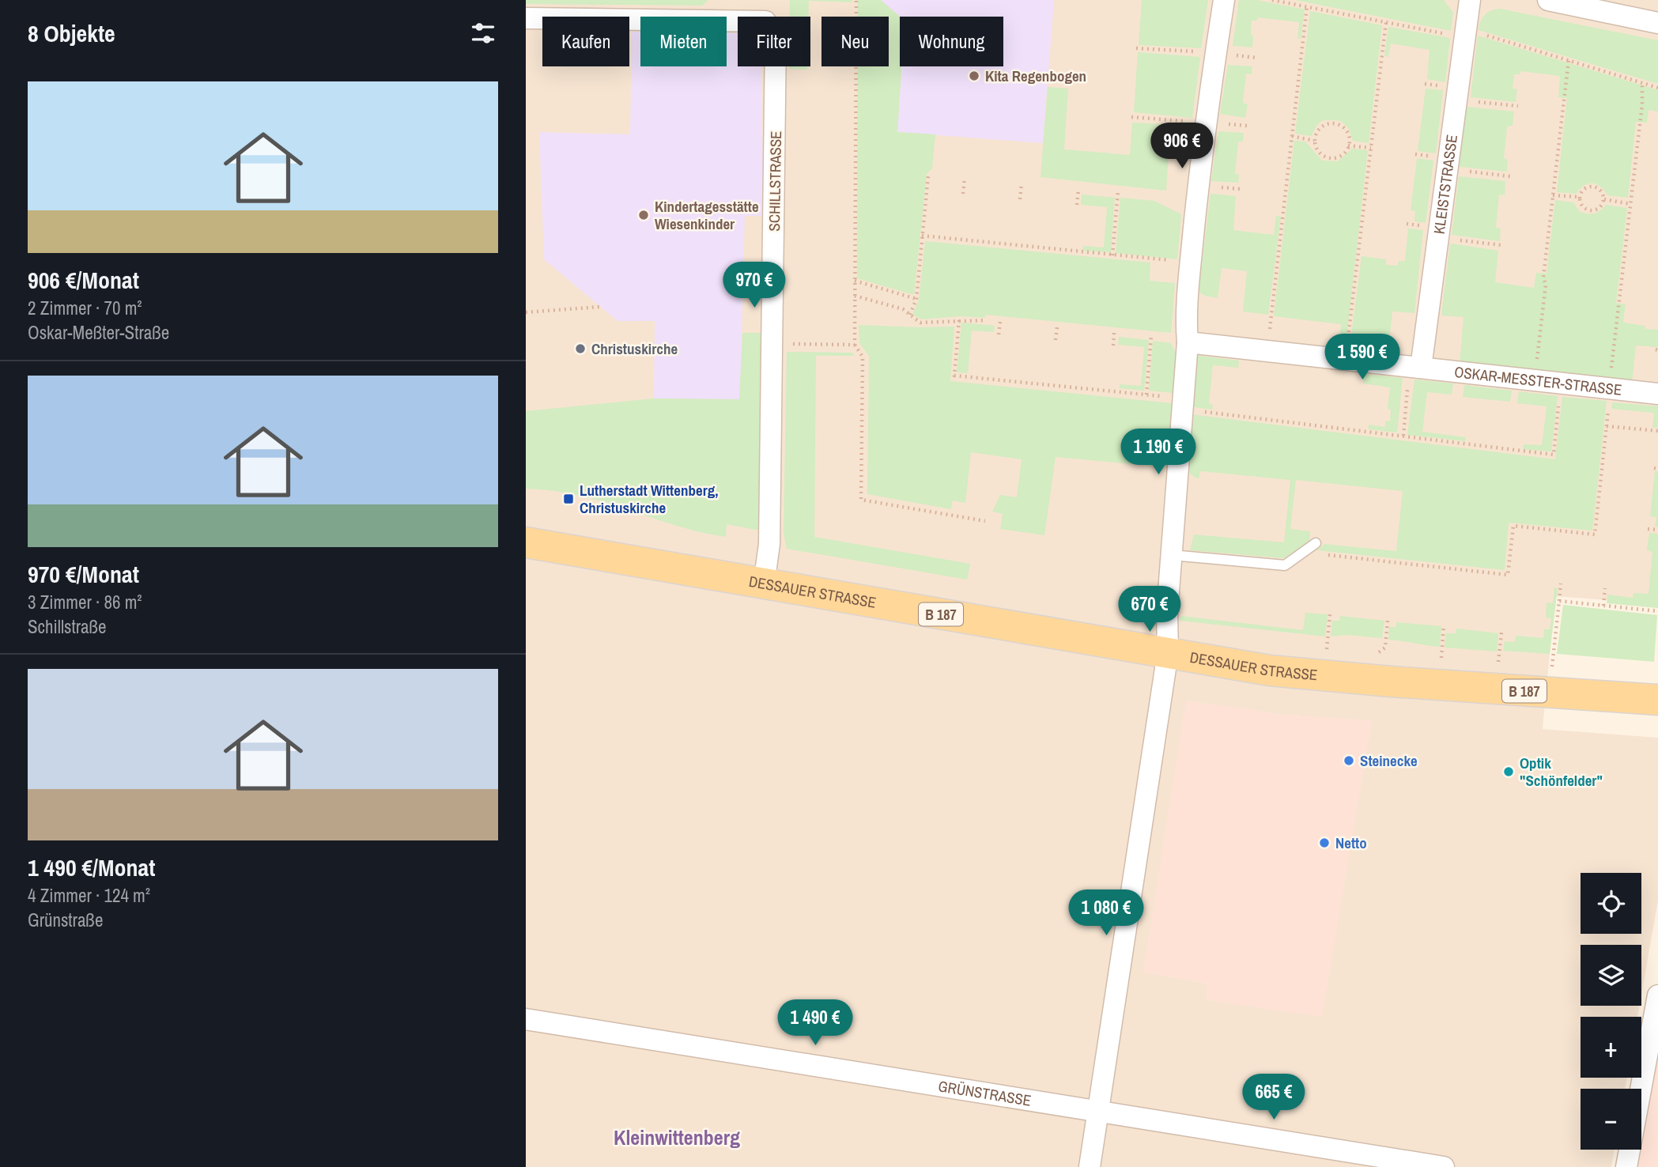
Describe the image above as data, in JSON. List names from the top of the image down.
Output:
{
  "streets": {
    "main road": ["DESSAUER STRASSE", "B 187"],
    "street": [
      "SCHILLSTRASSE",
      "KLEISTSTRASSE",
      "OSKAR-MESSTER-STRASSE",
      "GRÜNSTRASSE"
    ]
  },
  "crossings": [
    ["SCHILLSTRASSE", "DESSAUER STRASSE"],
    ["KLEISTSTRASSE", "OSKAR-MESSTER-STRASSE"]
  ],
  "districts": ["Kleinwittenberg"],
  "places": {
    "other": [
      "Kita Regenbogen",
      "Kindertagesstätte Wiesenkinder",
      "Christuskirche",
      "Steinecke",
      "Optik \"Schönfelder\"",
      "Netto"
    ],
    "transit": ["Lutherstadt Wittenberg, Christuskirche"]
  },
  "page": {
    "heading": "8 Objekte",
    "chip": [
      "Kaufen",
      "Mieten",
      "Filter",
      "Neu",
      "Wohnung"
    ],
    "list": [
      {
        "name": "906 €/Monat",
        "note": "2 Zimmer · 70 m² · Oskar-Meßter-Straße"
      },
      {
        "name": "970 €/Monat",
        "note": "3 Zimmer · 86 m² · Schillstraße"
      },
      {
        "name": "1 490 €/Monat",
        "note": "4 Zimmer · 124 m² · Grünstraße"
      }
    ],
    "price": [
      "906 €",
      "970 €",
      "1 590 €",
      "1 190 €",
      "670 €",
      "1 080 €",
      "1 490 €",
      "665 €"
    ],
    "map_buttons": ["+", "−"]
  }
}
